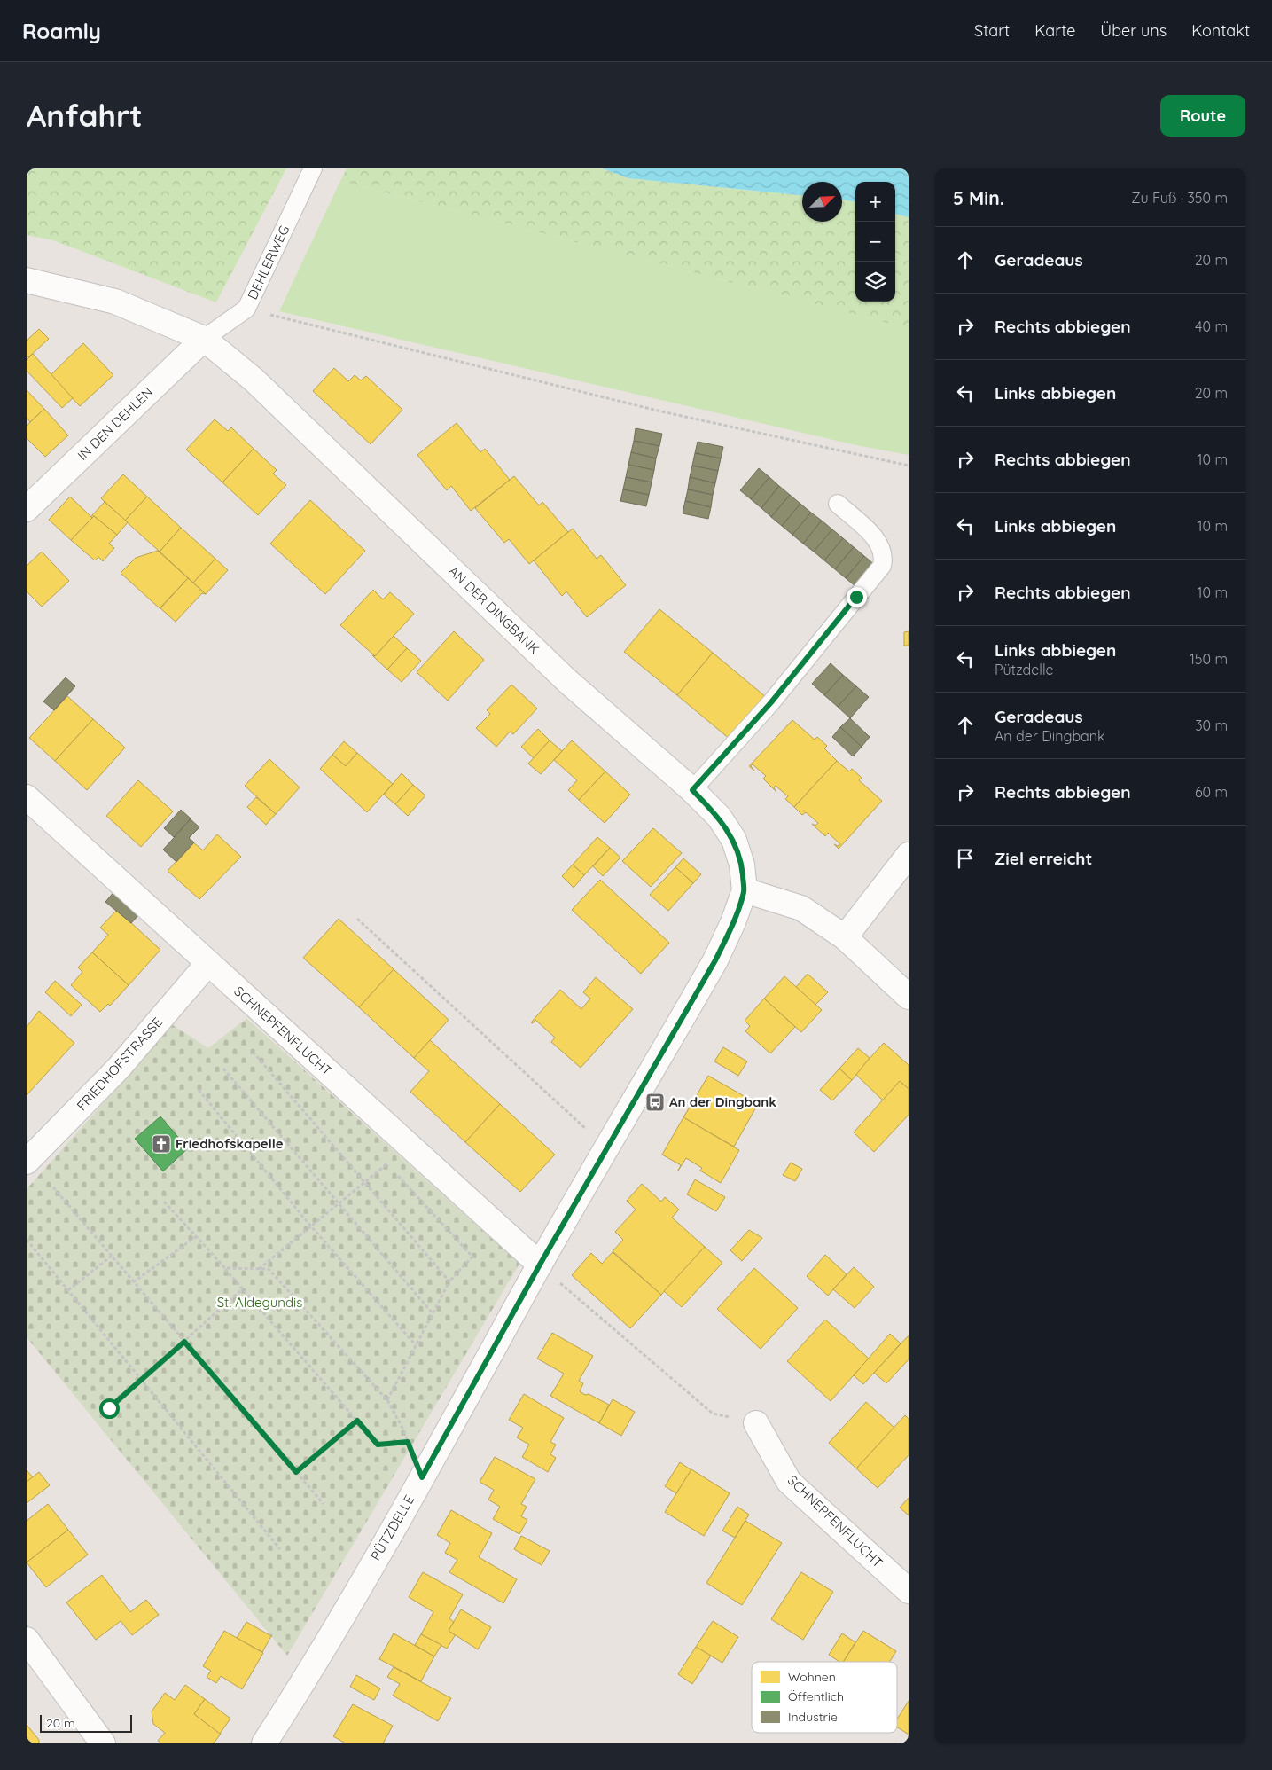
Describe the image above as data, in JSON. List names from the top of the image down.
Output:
{
  "streets": {
    "street": [
      "IN DEN DEHLEN",
      "AN DER DINGBANK",
      "SCHNEPFENFLUCHT",
      "FRIEDHOFSTRASSE",
      "PÜTZDELLE"
    ],
    "lane": ["DEHLERWEG"]
  },
  "crossings": [
    ["DEHLERWEG", "IN DEN DEHLEN"],
    ["DEHLERWEG", "AN DER DINGBANK"],
    ["IN DEN DEHLEN", "AN DER DINGBANK"],
    ["AN DER DINGBANK", "PÜTZDELLE"],
    ["SCHNEPFENFLUCHT", "FRIEDHOFSTRASSE"],
    ["SCHNEPFENFLUCHT", "PÜTZDELLE"]
  ],
  "parks": ["St. Aldegundis"],
  "places": {
    "bus stop": ["An der Dingbank"],
    "church": ["Friedhofskapelle"]
  },
  "legend": ["Wohnen", "Öffentlich", "Industrie"],
  "scale_bar": "20 m",
  "north": "top right",
  "page": {
    "header": "Roamly",
    "nav": [
      "Start",
      "Karte",
      "Über uns",
      "Kontakt"
    ],
    "buttons": "Route",
    "title": "Anfahrt",
    "heading": ["5 Min.", "Zu Fuß · 350 m"],
    "map_buttons": ["+", "−"],
    "list": [
      ["Geradeaus", "20 m"],
      ["Rechts abbiegen", "40 m"],
      ["Links abbiegen", "20 m"],
      ["Rechts abbiegen", "10 m"],
      ["Links abbiegen", "10 m"],
      ["Rechts abbiegen", "10 m"],
      ["Links abbiegen", "Pützdelle", "150 m"],
      ["Geradeaus", "An der Dingbank", "30 m"],
      ["Rechts abbiegen", "60 m"],
      "Ziel erreicht"
    ],
    "scale": "20 m"
  }
}
